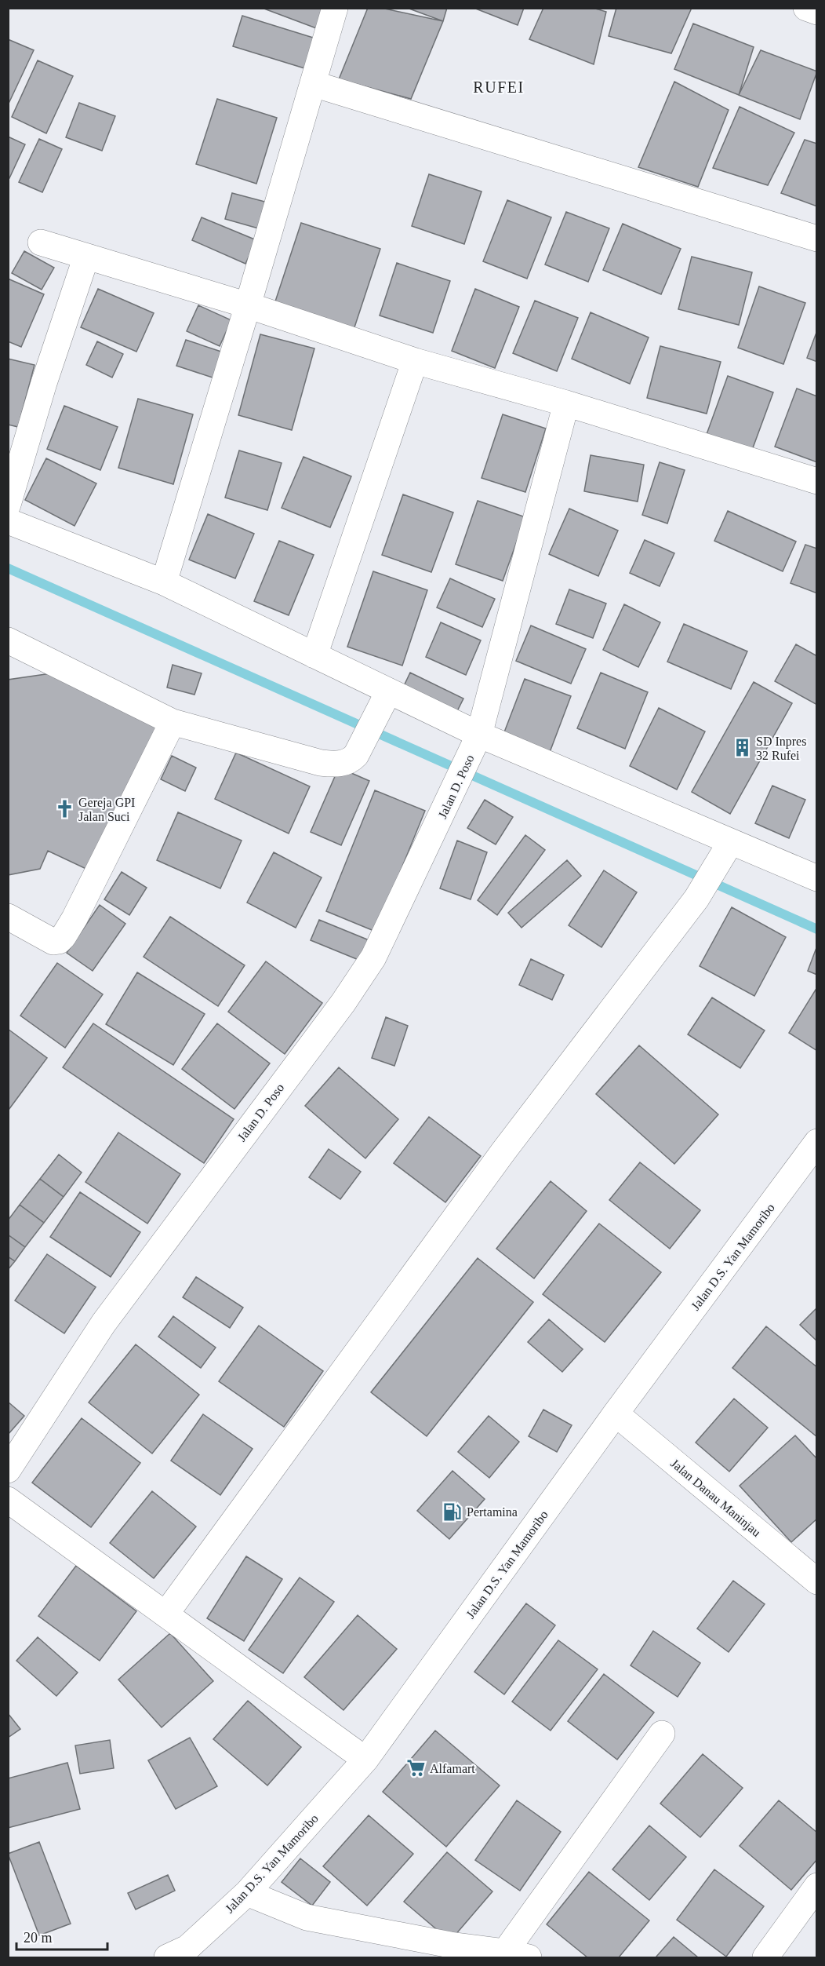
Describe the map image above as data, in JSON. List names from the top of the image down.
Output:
{
  "streets": {
    "street": ["Jalan D. Poso", "Jalan D.S. Yan Mamoribo", "Jalan Danau Maninjau"]
  },
  "crossings": [
    ["Jalan D.S. Yan Mamoribo", "Jalan Danau Maninjau"]
  ],
  "districts": ["RUFEI"],
  "places": {
    "building": ["SD Inpres 32 Rufei"],
    "church": ["Gereja GPI Jalan Suci"],
    "fuel station": ["Pertamina"],
    "supermarket": ["Alfamart"]
  },
  "scale_bar": "20 m"
}
